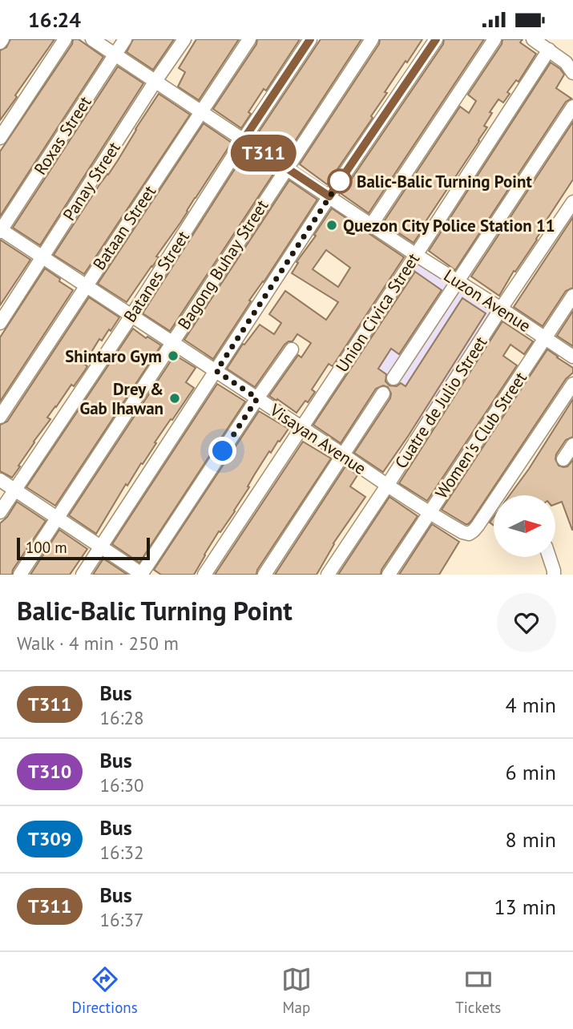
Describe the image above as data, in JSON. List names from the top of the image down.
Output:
{
  "streets": {
    "street": [
      "Roxas Street",
      "Panay Street",
      "Bataan Street",
      "Bagong Buhay Street",
      "Batanes Street",
      "Luzon Avenue",
      "Union Civica Street",
      "Cuatre de Julio Street",
      "Women's Club Street",
      "Visayan Avenue"
    ]
  },
  "crossings": [
    ["Roxas Street", "Luzon Avenue"],
    ["Roxas Street", "Visayan Avenue"],
    ["Panay Street", "Luzon Avenue"],
    ["Panay Street", "Visayan Avenue"],
    ["Bataan Street", "Luzon Avenue"],
    ["Bataan Street", "Visayan Avenue"],
    ["Bagong Buhay Street", "Luzon Avenue"],
    ["Bagong Buhay Street", "Visayan Avenue"],
    ["Batanes Street", "Luzon Avenue"],
    ["Batanes Street", "Visayan Avenue"],
    ["Luzon Avenue", "Union Civica Street"],
    ["Luzon Avenue", "Cuatre de Julio Street"],
    ["Luzon Avenue", "Women's Club Street"],
    ["Union Civica Street", "Visayan Avenue"],
    ["Cuatre de Julio Street", "Visayan Avenue"],
    ["Women's Club Street", "Visayan Avenue"]
  ],
  "places": [
    "Balic-Balic Turning Point",
    "Quezon City Police Station 11",
    "Shintaro Gym",
    "Drey & Gab Ihawan"
  ],
  "lines": ["bus line T311"],
  "scale_bar": "100 m",
  "north": "right",
  "page": {
    "status": "16:24",
    "on_map": "T311",
    "scale": "100 m",
    "heading": ["Balic-Balic Turning Point", "Walk · 4 min · 250 m"],
    "list": [
      {
        "mark": "T311",
        "name": "Bus",
        "note": "16:28",
        "value": "4 min"
      },
      {
        "mark": "T310",
        "name": "Bus",
        "note": "16:30",
        "value": "6 min"
      },
      {
        "mark": "T309",
        "name": "Bus",
        "note": "16:32",
        "value": "8 min"
      },
      {
        "mark": "T311",
        "name": "Bus",
        "note": "16:37",
        "value": "13 min"
      }
    ],
    "tabs": ["Directions", "Map", "Tickets"]
  }
}
